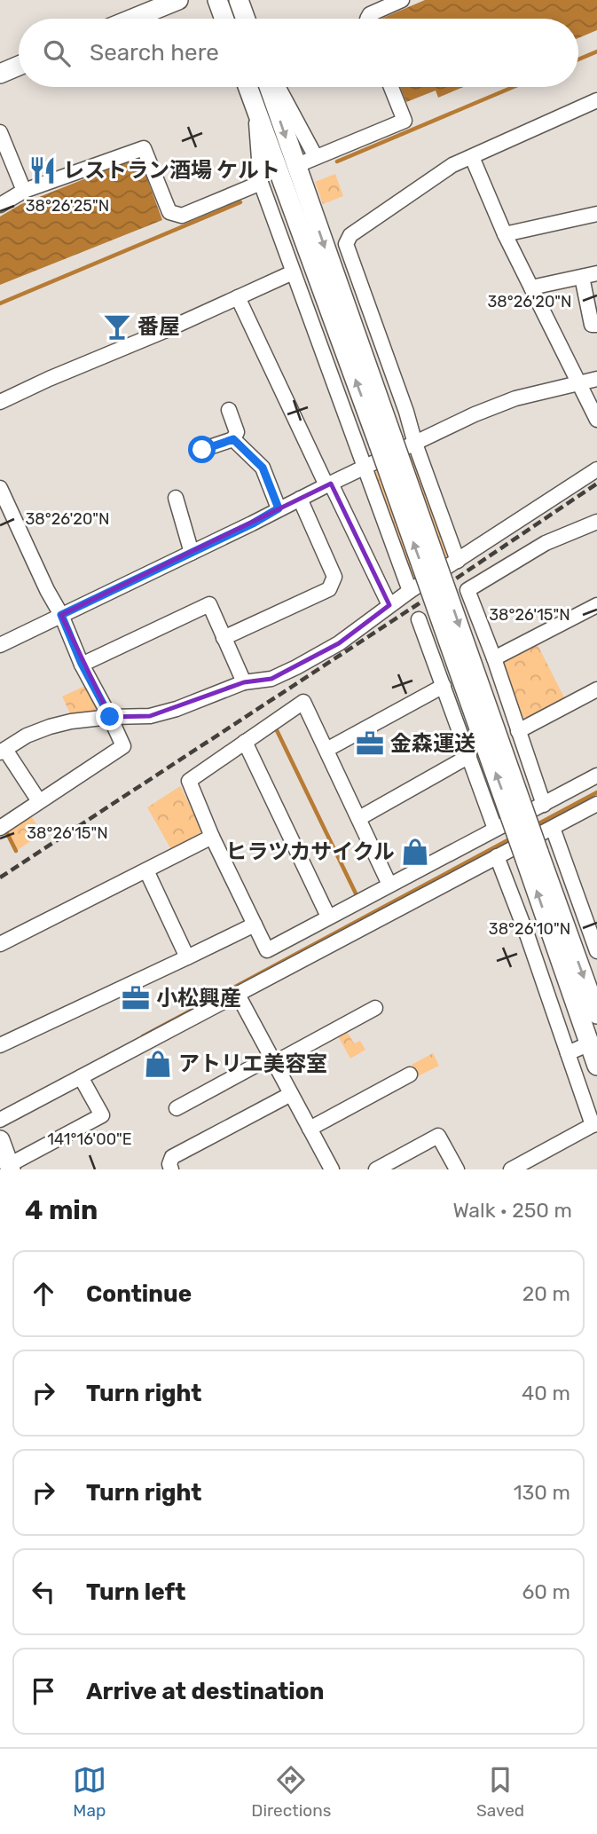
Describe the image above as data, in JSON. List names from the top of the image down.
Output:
{
  "places": {
    "restaurant": ["レストラン酒場 ケルト"],
    "bar": ["番屋"],
    "office": ["金森運送", "小松興産"],
    "shop": ["ヒラツカサイクル", "アトリエ美容室"]
  },
  "page": {
    "search": "Search here",
    "heading": ["4 min", "Walk · 250 m"],
    "list": [
      ["Continue", "20 m"],
      ["Turn right", "40 m"],
      ["Turn right", "130 m"],
      ["Turn left", "60 m"],
      "Arrive at destination"
    ],
    "nav": ["Map", "Directions", "Saved"]
  },
  "coordinates": [
    "38°26'25\"N",
    "38°26'20\"N",
    "38°26'15\"N",
    "38°26'10\"N",
    "141°16'00\"E"
  ]
}
